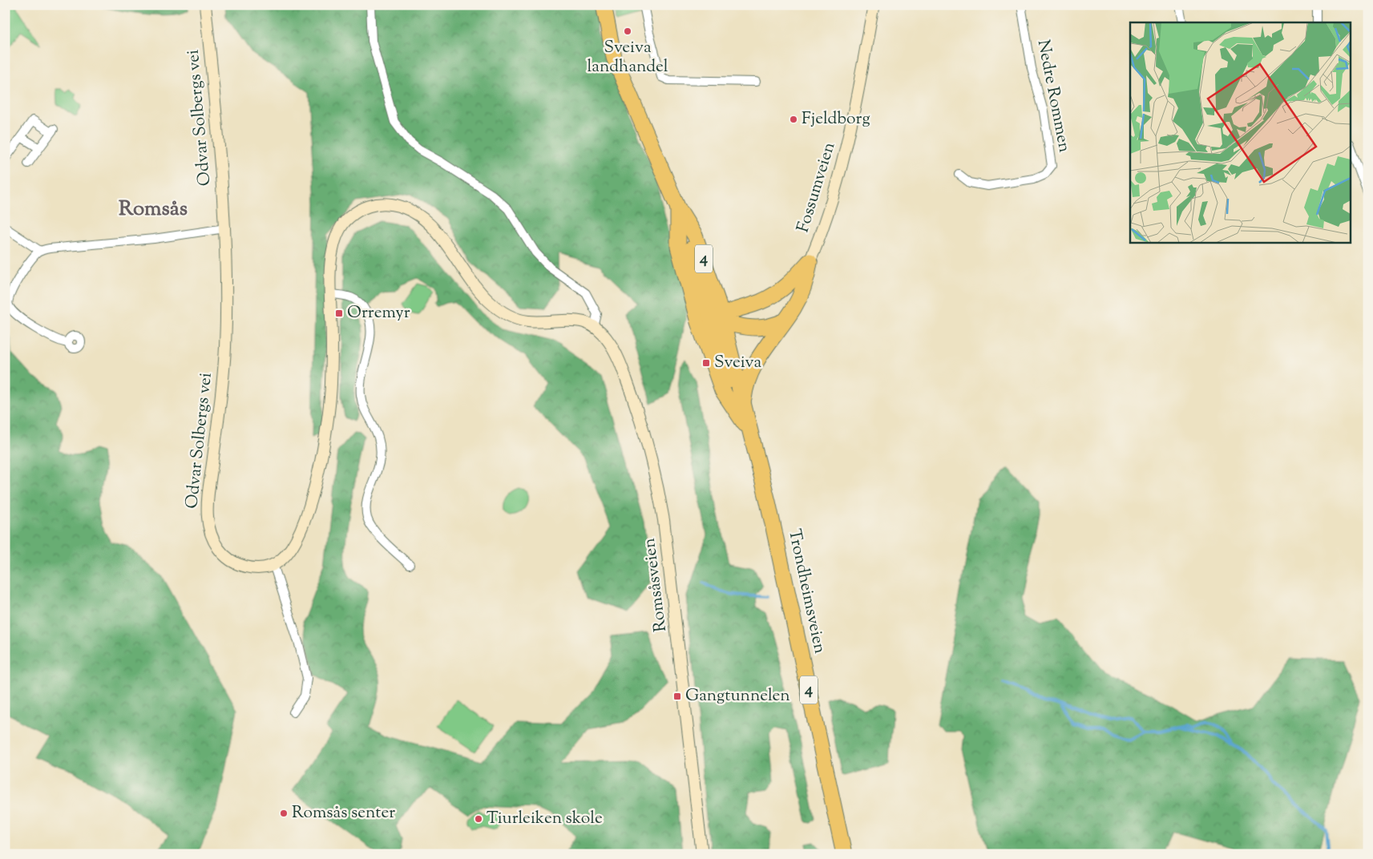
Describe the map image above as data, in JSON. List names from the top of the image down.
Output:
{
  "streets": {
    "highway": ["4", "Trondheimsveien"],
    "street": [
      "Nedre Rommen",
      "Odvar Solbergs vei",
      "Fossumveien",
      "Romsåsveien"
    ]
  },
  "districts": ["Romsås"],
  "places": {
    "other": [
      "Sveiva landhandel",
      "Fjeldborg",
      "Romsås senter",
      "Tiurleiken skole"
    ],
    "transit": ["Orremyr", "Sveiva", "Gangtunnelen"]
  }
}
